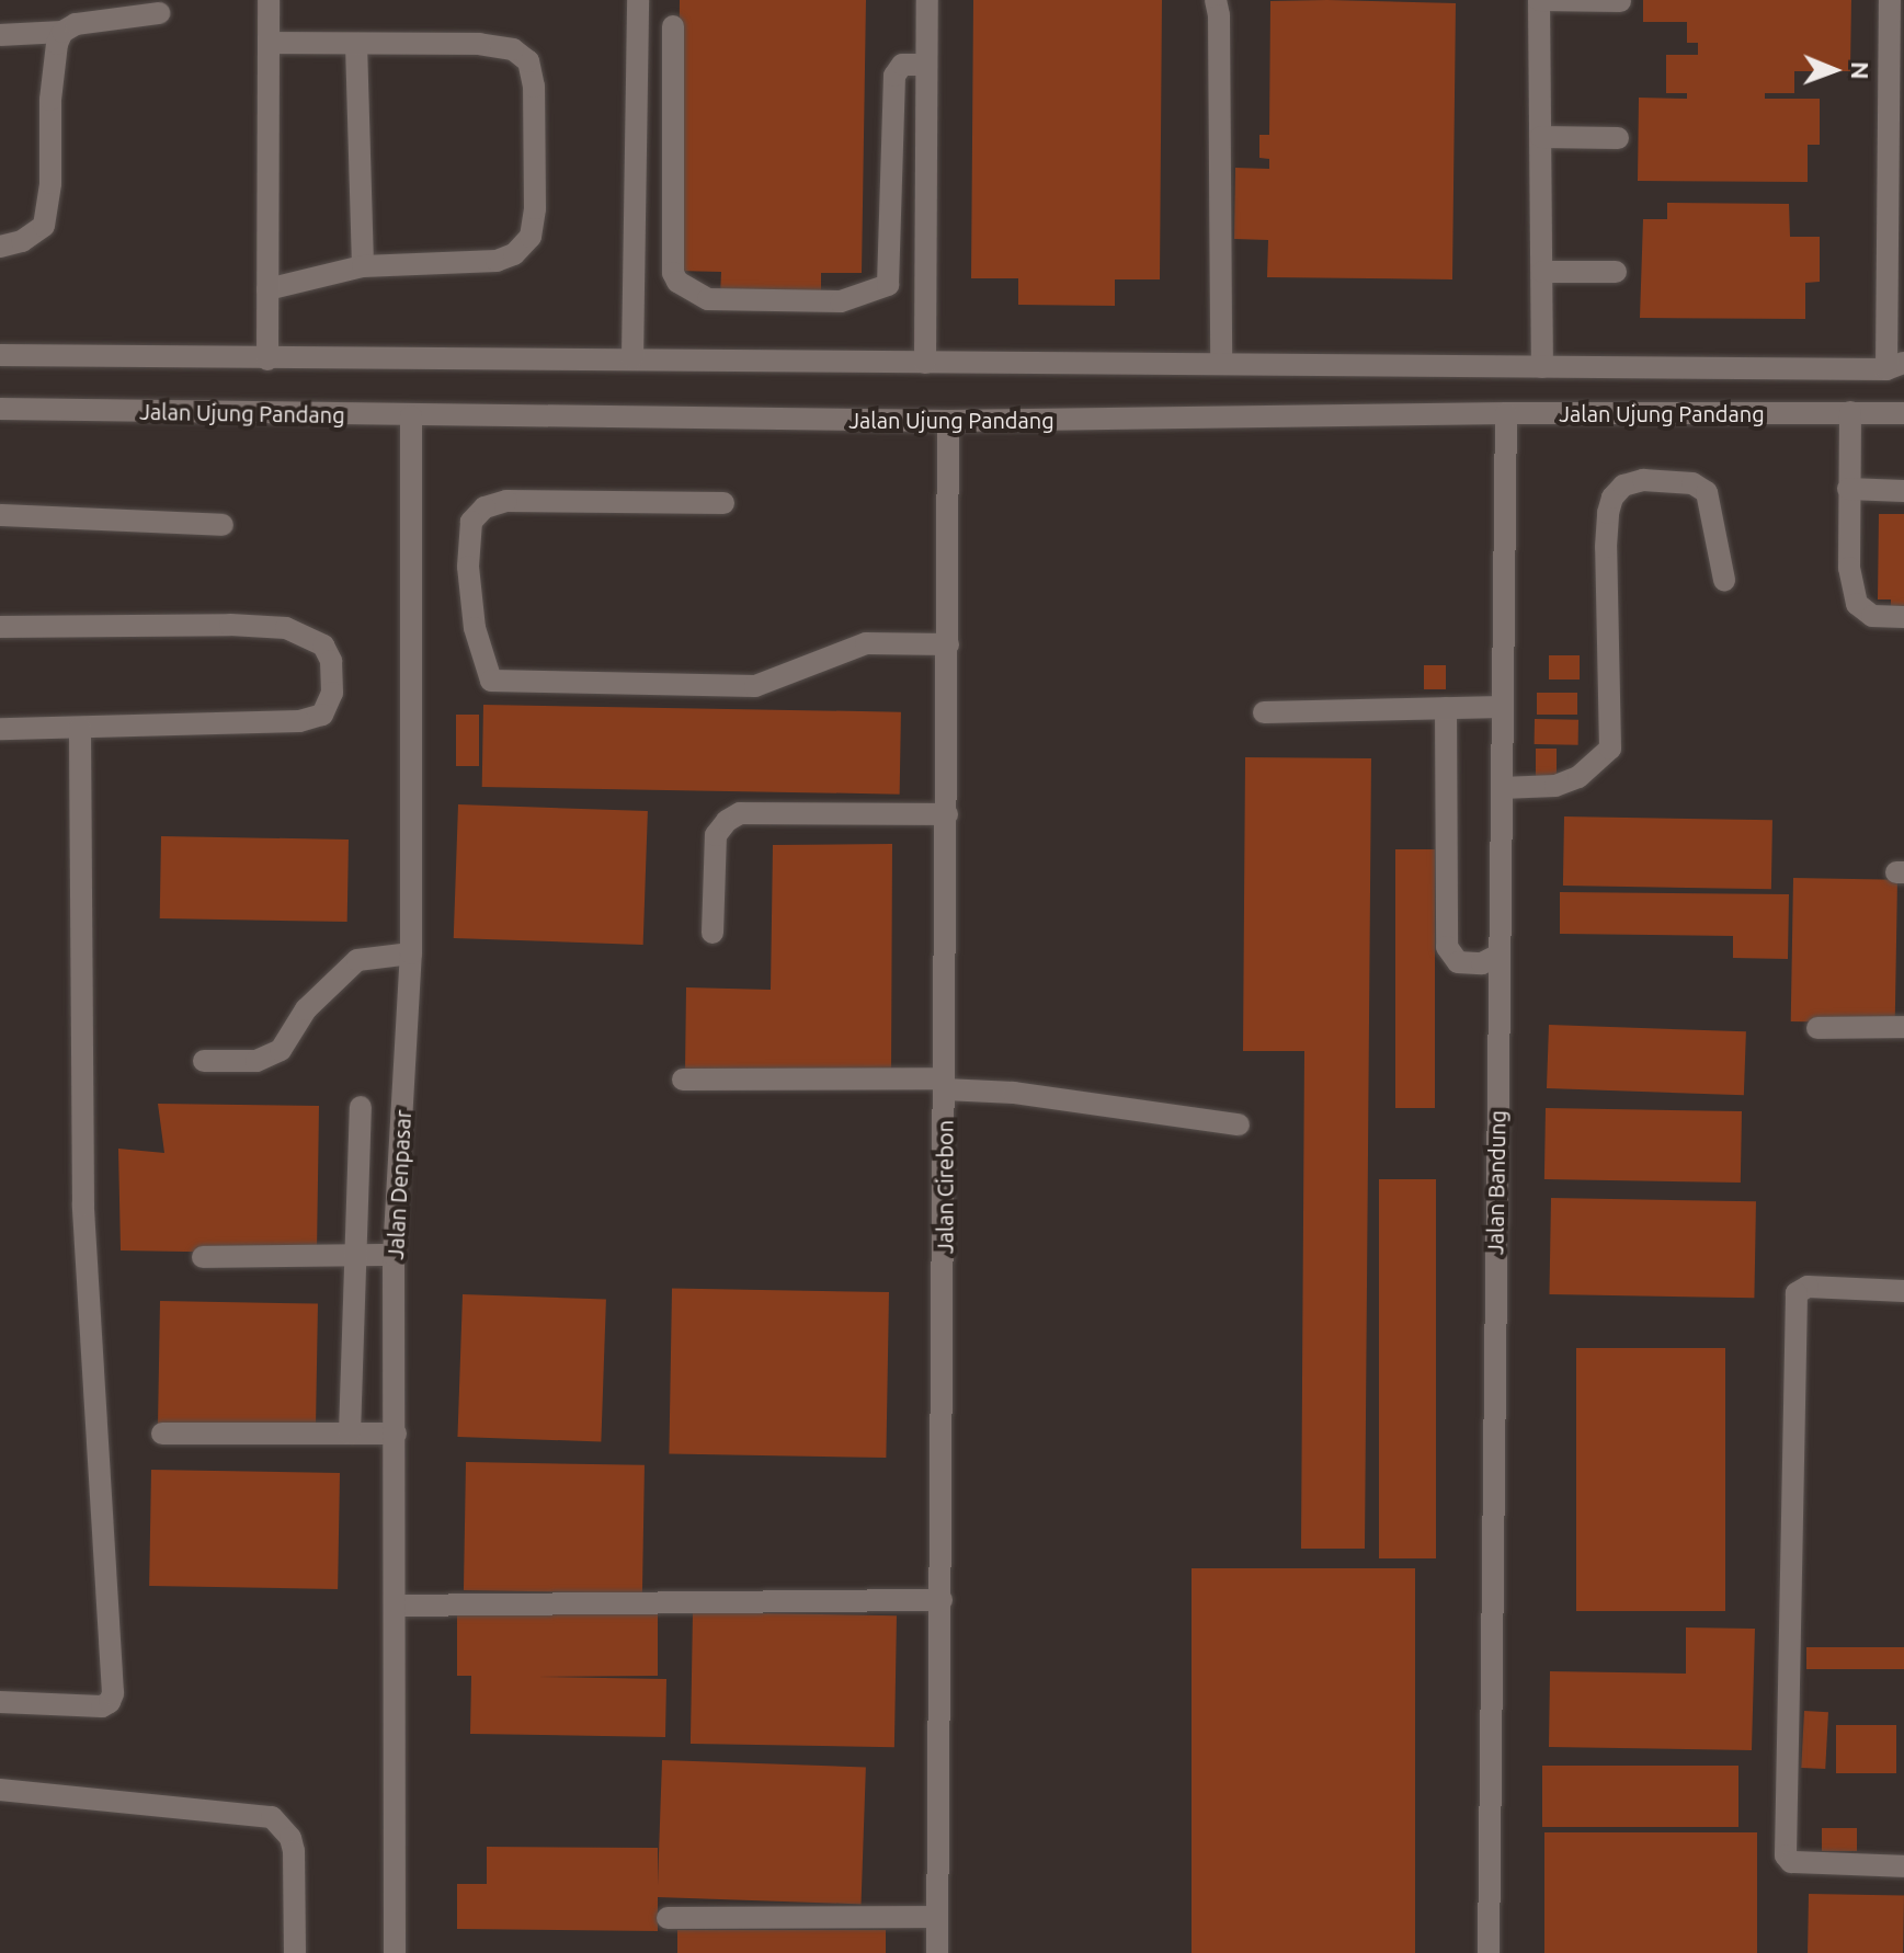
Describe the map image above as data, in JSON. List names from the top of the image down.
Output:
{
  "streets": {
    "street": [
      "Jalan Ujung Pandang",
      "Jalan Bandung",
      "Jalan Denpasar",
      "Jalan Cirebon"
    ]
  },
  "crossings": [
    ["Jalan Ujung Pandang", "Jalan Bandung"],
    ["Jalan Ujung Pandang", "Jalan Denpasar"],
    ["Jalan Ujung Pandang", "Jalan Cirebon"]
  ],
  "north": "right"
}
